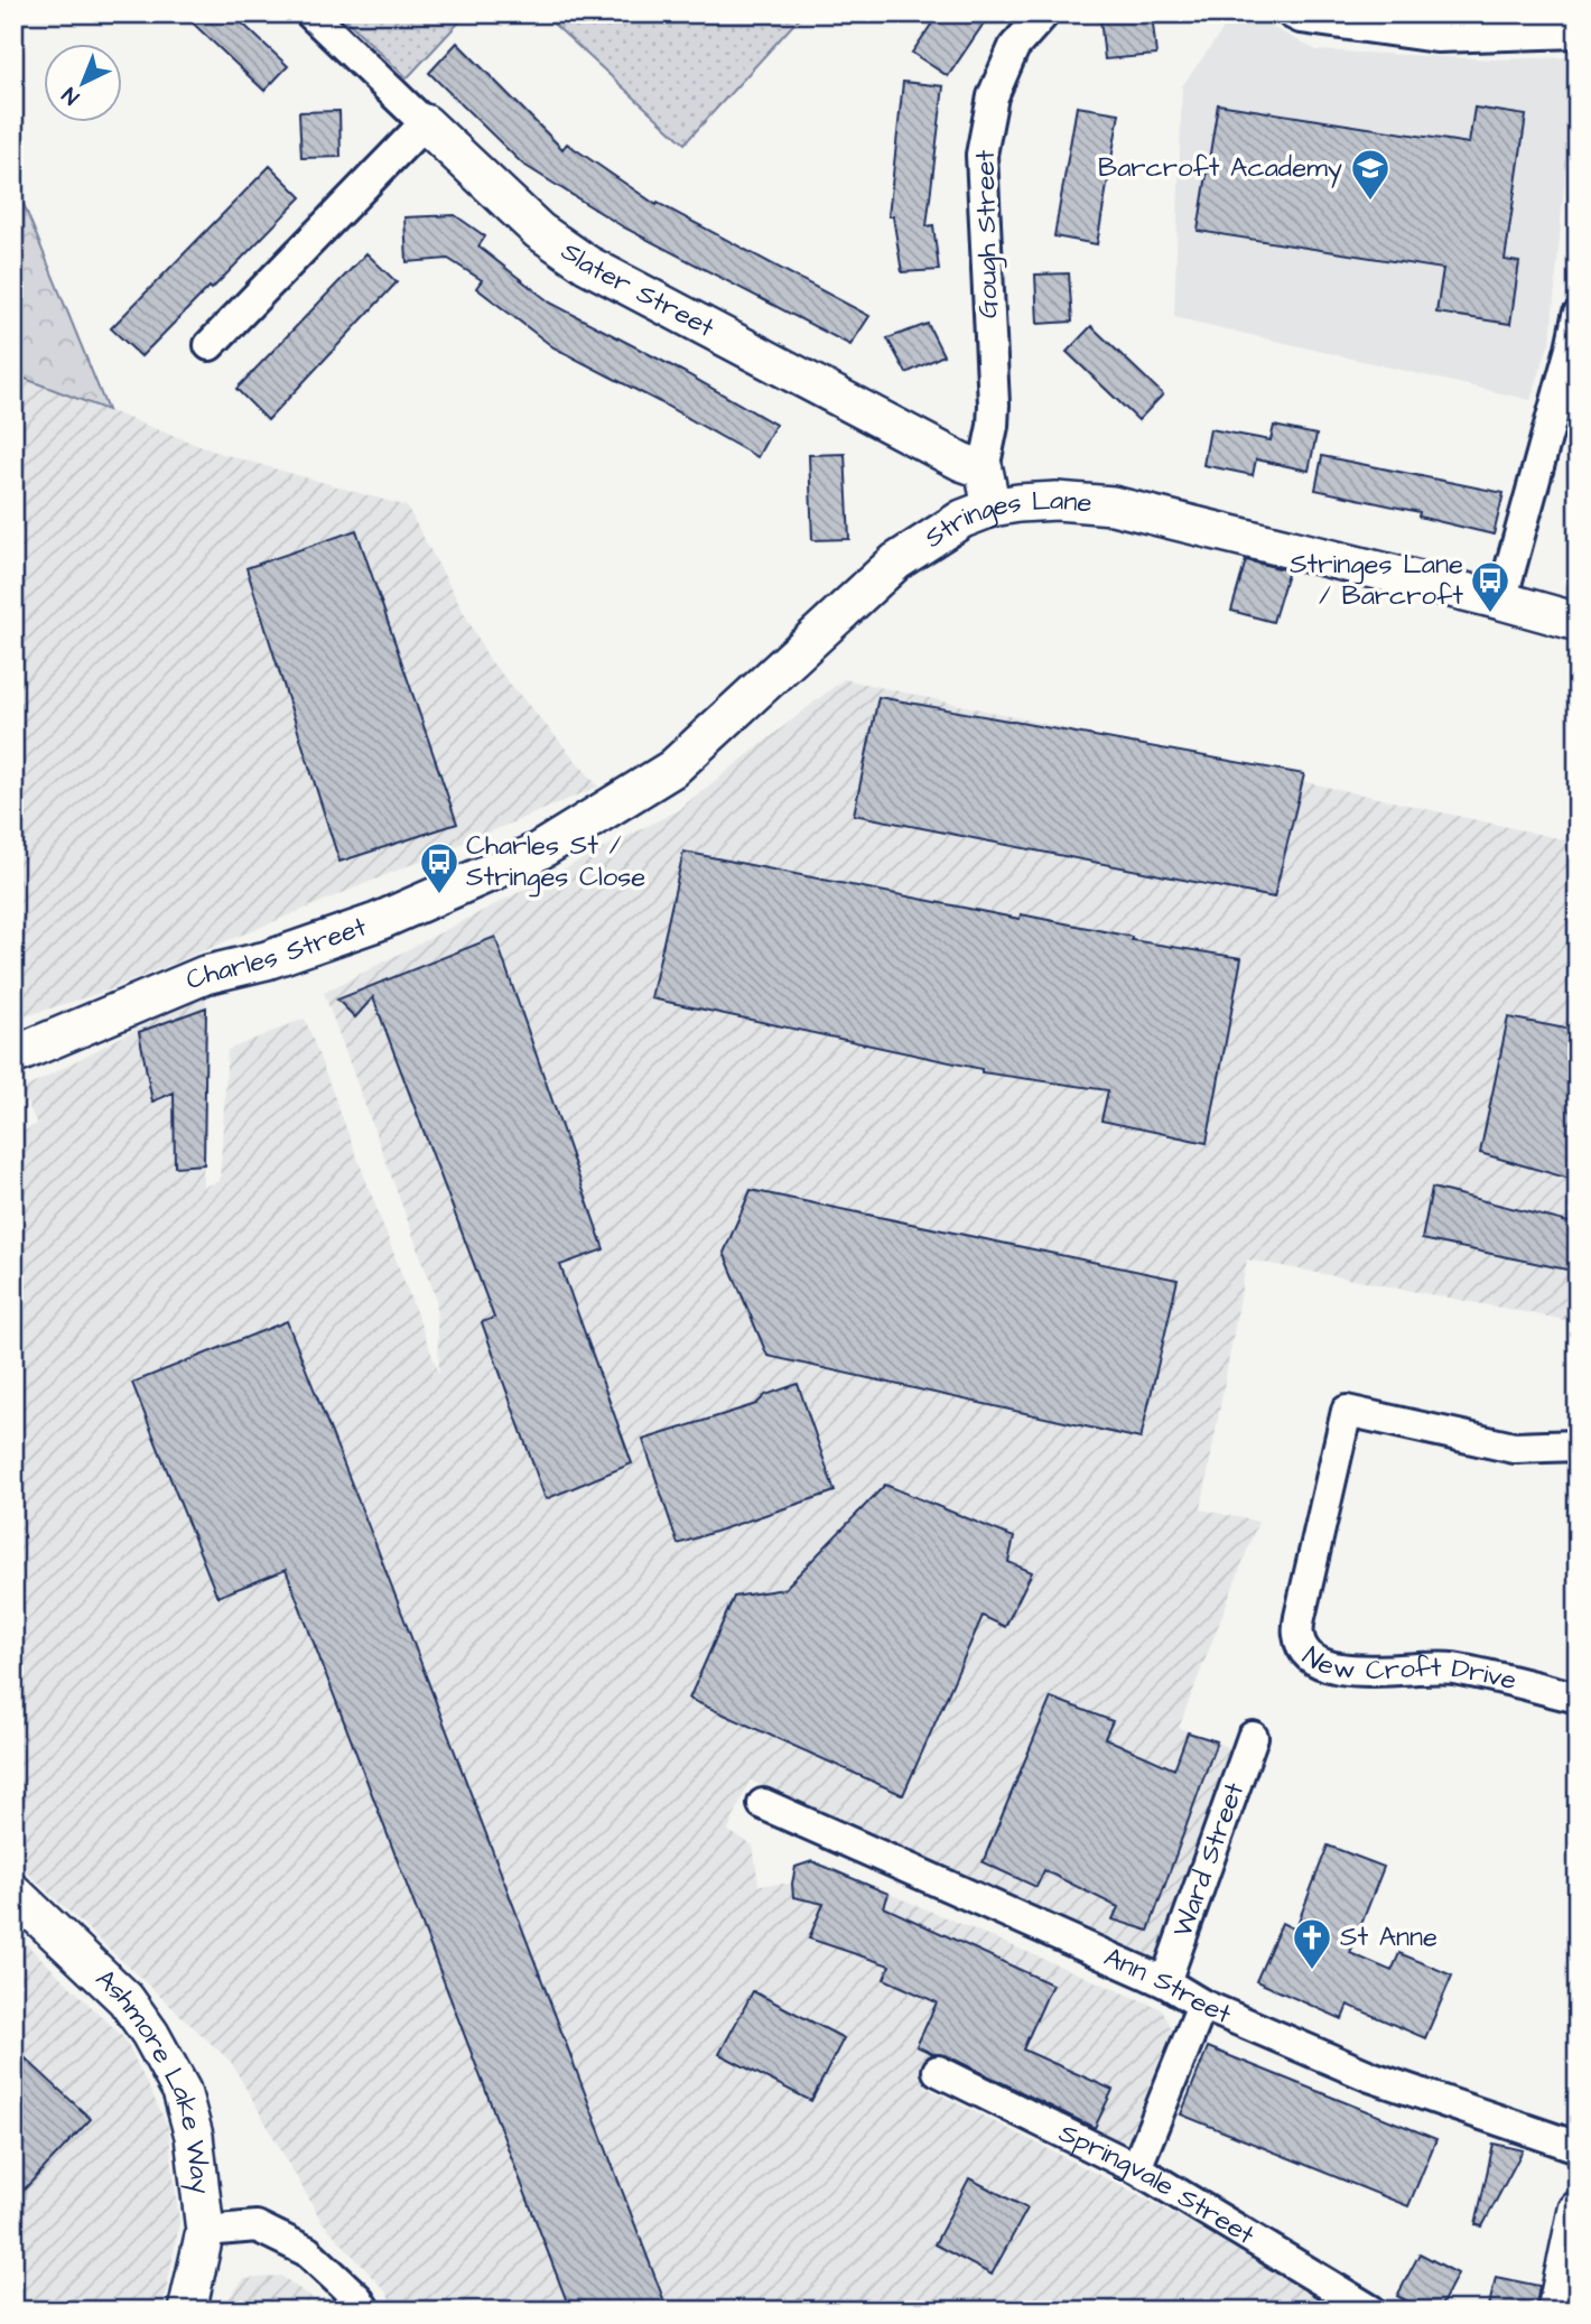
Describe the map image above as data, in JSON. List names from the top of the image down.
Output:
{
  "streets": {
    "street": [
      "Gough Street",
      "Slater Street",
      "Stringes Lane",
      "Charles Street",
      "New Croft Drive",
      "Ward Street",
      "Ann Street",
      "Ashmore Lake Way",
      "Springvale Street"
    ]
  },
  "crossings": [
    ["Gough Street", "Slater Street"],
    ["Stringes Lane", "Charles Street"],
    ["Ward Street", "Ann Street"]
  ],
  "places": {
    "school or university": ["Barcroft Academy"],
    "bus stop": ["Stringes Lane / Barcroft", "Charles St / Stringes Close"],
    "church": ["St Anne"]
  },
  "north": "bottom left"
}
